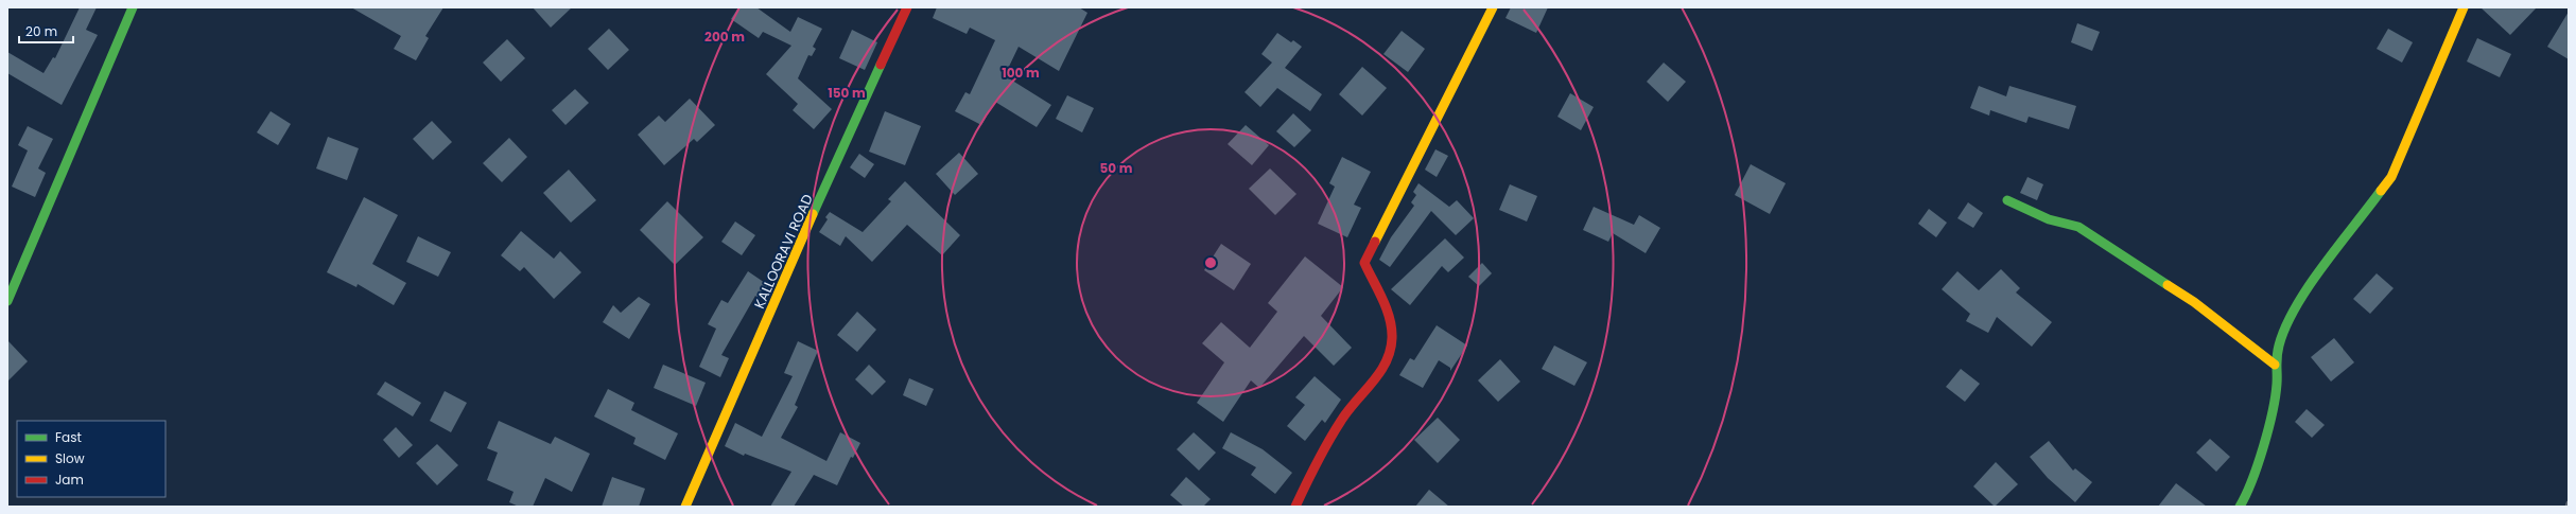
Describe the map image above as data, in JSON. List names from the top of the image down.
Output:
{
  "streets": {
    "street": ["KALLOORAVI ROAD"]
  },
  "legend": ["Fast", "Slow", "Jam"],
  "scale_bar": "20 m",
  "rings": [
    "200 m",
    "100 m",
    "150 m",
    "50 m"
  ]
}
